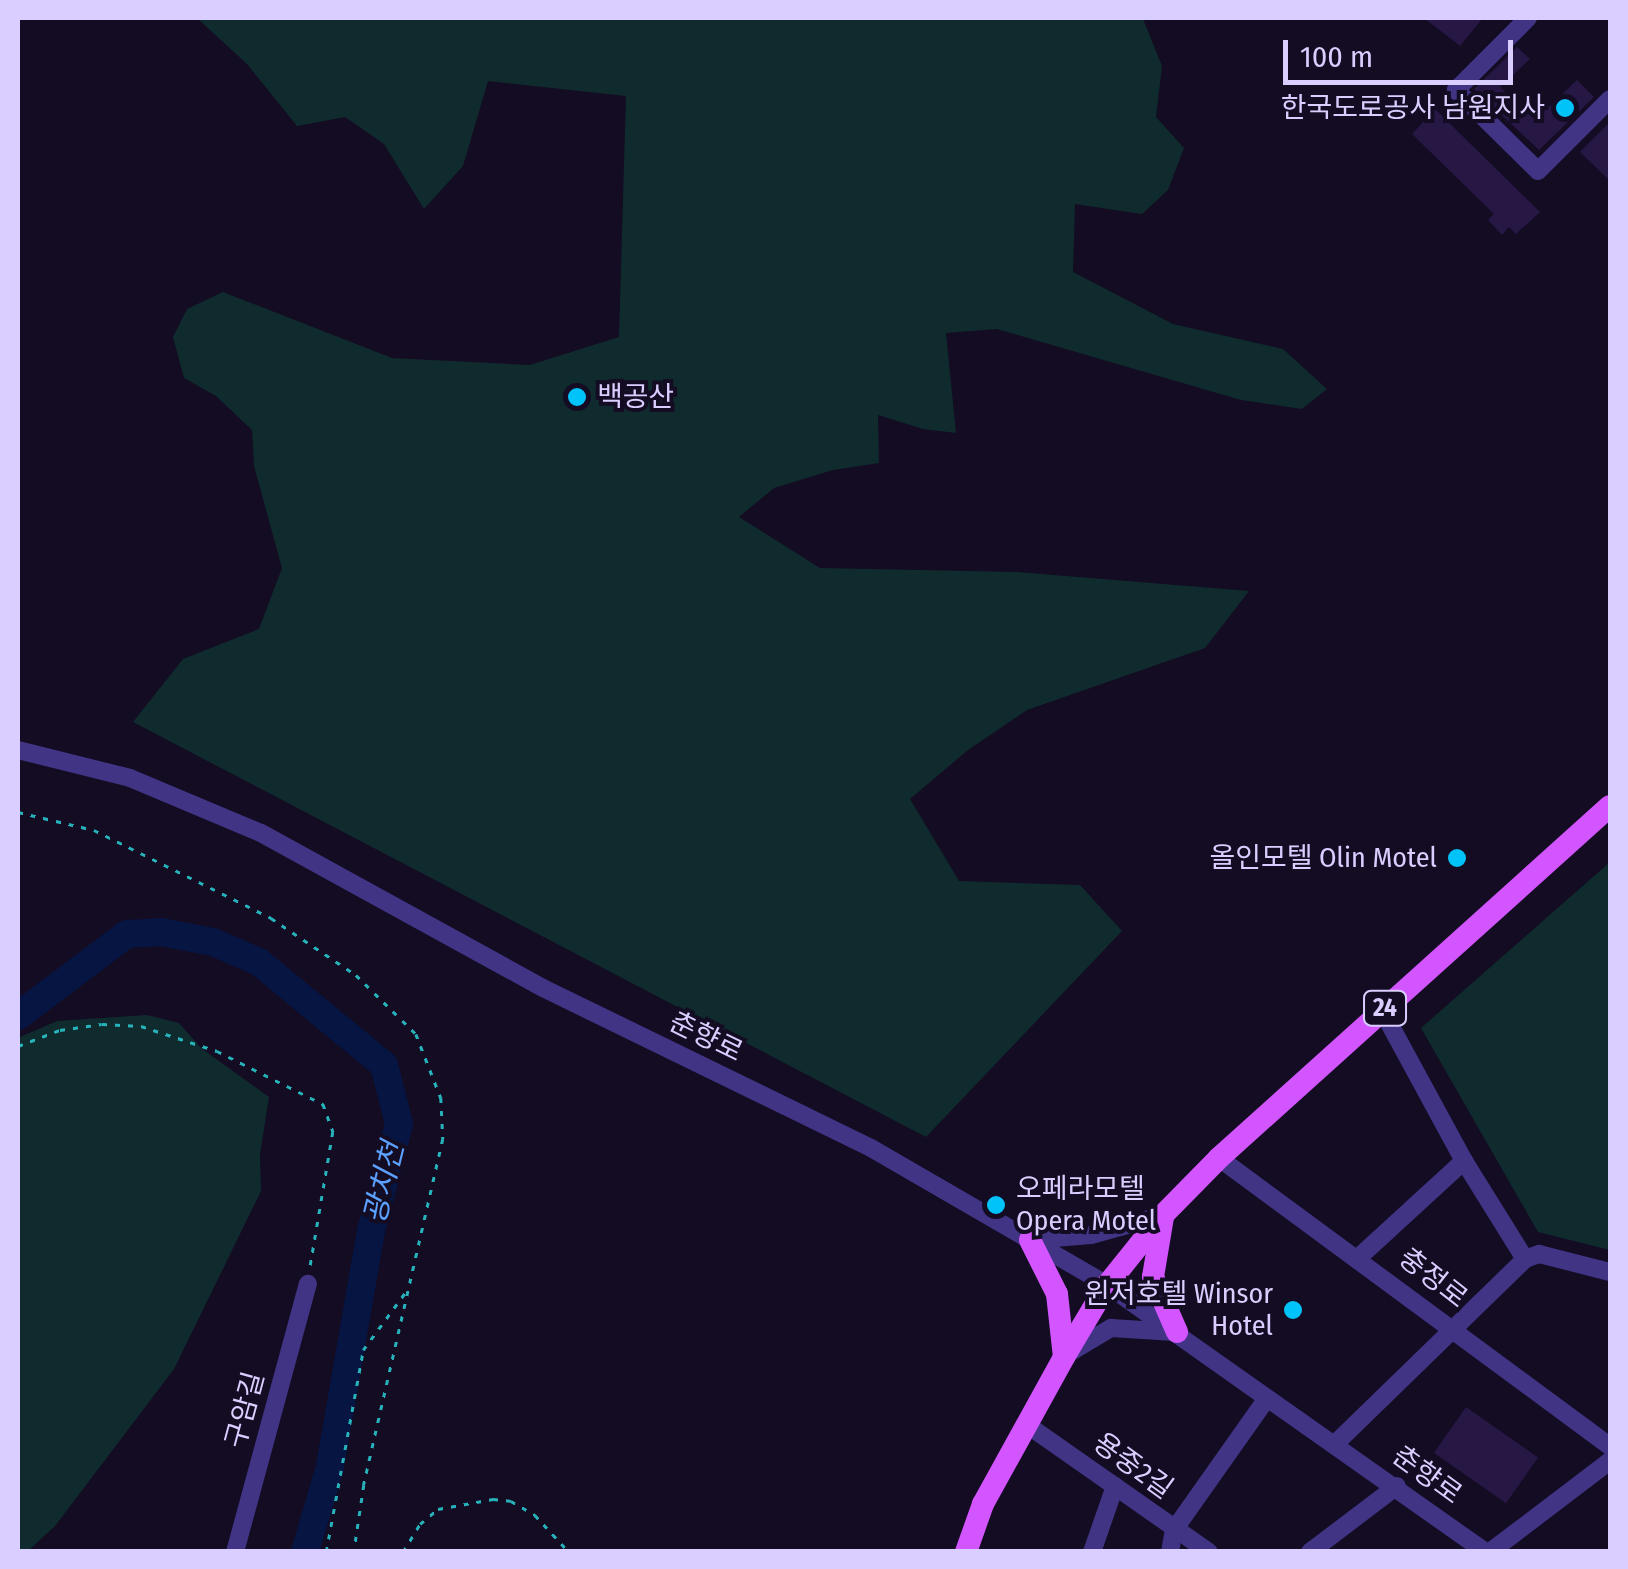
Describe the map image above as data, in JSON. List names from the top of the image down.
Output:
{
  "streets": {
    "main road": ["24"],
    "street": [
      "춘향로",
      "충정로",
      "구암길",
      "용중2길"
    ]
  },
  "crossings": [
    ["24", "춘향로"],
    ["24", "충정로"],
    ["24", "용중2길"]
  ],
  "water": ["광치천"],
  "places": [
    "한국도로공사 남원지사",
    "백공산",
    "올인모텔 Olin Motel",
    "오페라모텔 Opera Motel",
    "윈저호텔 Winsor Hotel"
  ],
  "scale_bar": "100 m"
}
